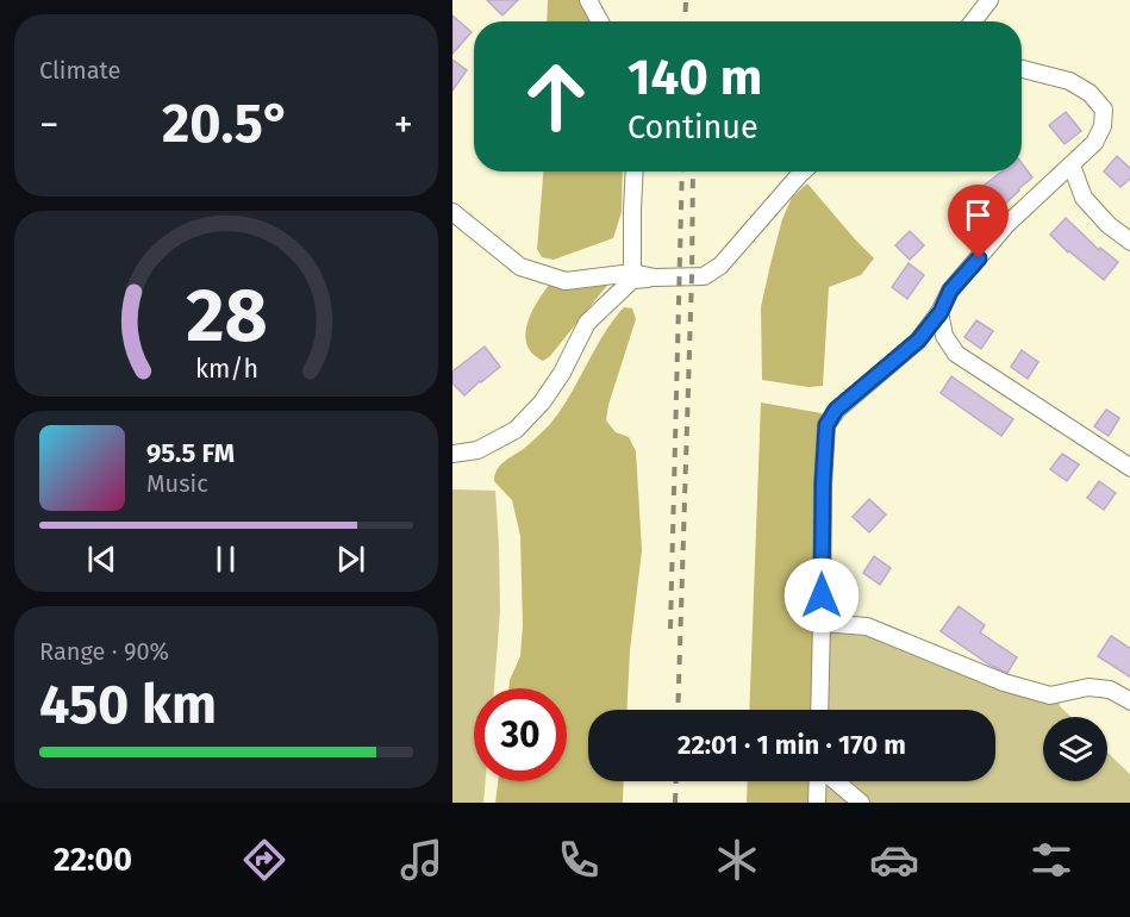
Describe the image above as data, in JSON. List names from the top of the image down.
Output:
{
  "page": {
    "tile": [
      "Climate",
      ["Range · 90%", "450 km"]
    ],
    "turn": ["140 m", "Continue"],
    "heat": ["−", "20.5°", "+"],
    "song": ["95.5 FM", "Music"],
    "limit": "30",
    "trip": "22:01 · 1 min · 170 m",
    "tabs": "22:00",
    "gauge": ["28", "km/h"]
  }
}
